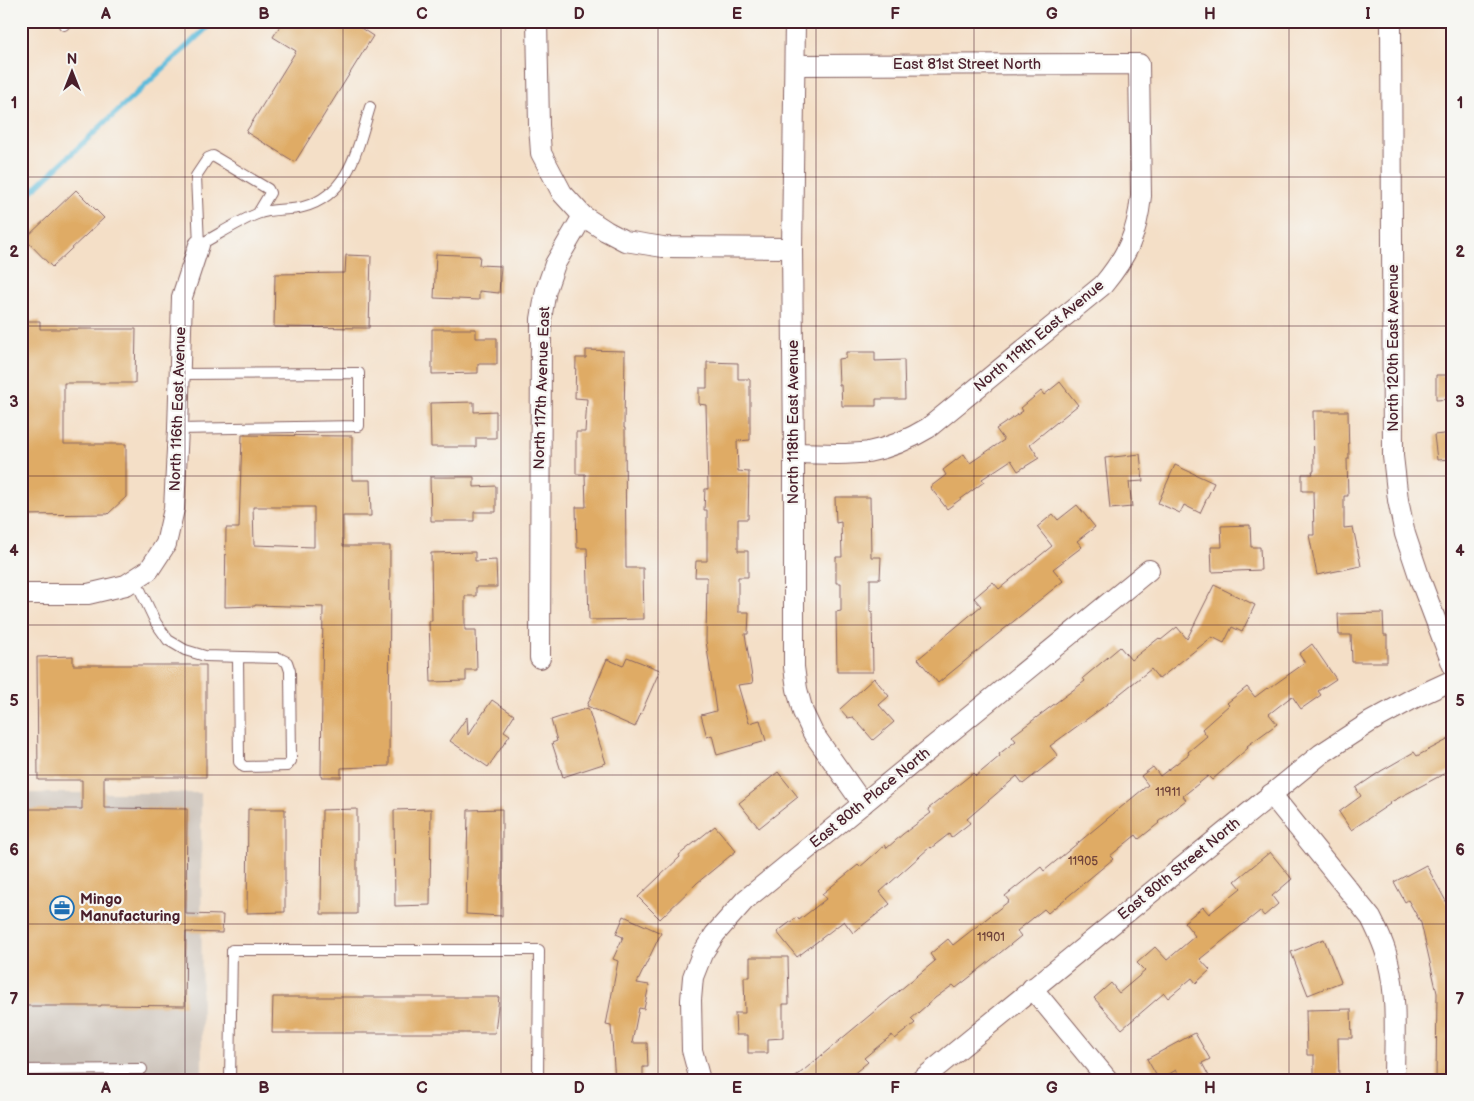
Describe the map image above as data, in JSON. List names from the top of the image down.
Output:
{
  "streets": {
    "street": [
      "East 81st Street North",
      "North 119th East Avenue",
      "North 120th East Avenue",
      "North 117th Avenue East",
      "North 116th East Avenue",
      "North 118th East Avenue",
      "East 80th Place North",
      "East 80th Street North"
    ]
  },
  "crossings": [
    ["East 81st Street North", "North 119th East Avenue"],
    ["East 81st Street North", "North 118th East Avenue"],
    ["North 119th East Avenue", "North 118th East Avenue"],
    ["North 118th East Avenue", "East 80th Place North"]
  ],
  "places": {
    "office": ["Mingo Manufacturing"]
  },
  "house_numbers": ["11911", "11905", "11901"],
  "north": "top",
  "grid": {
    "columns": [
      "A",
      "B",
      "C",
      "D",
      "E",
      "F",
      "G",
      "H",
      "I"
    ],
    "rows": [
      "1",
      "2",
      "3",
      "4",
      "5",
      "6",
      "7"
    ]
  }
}
